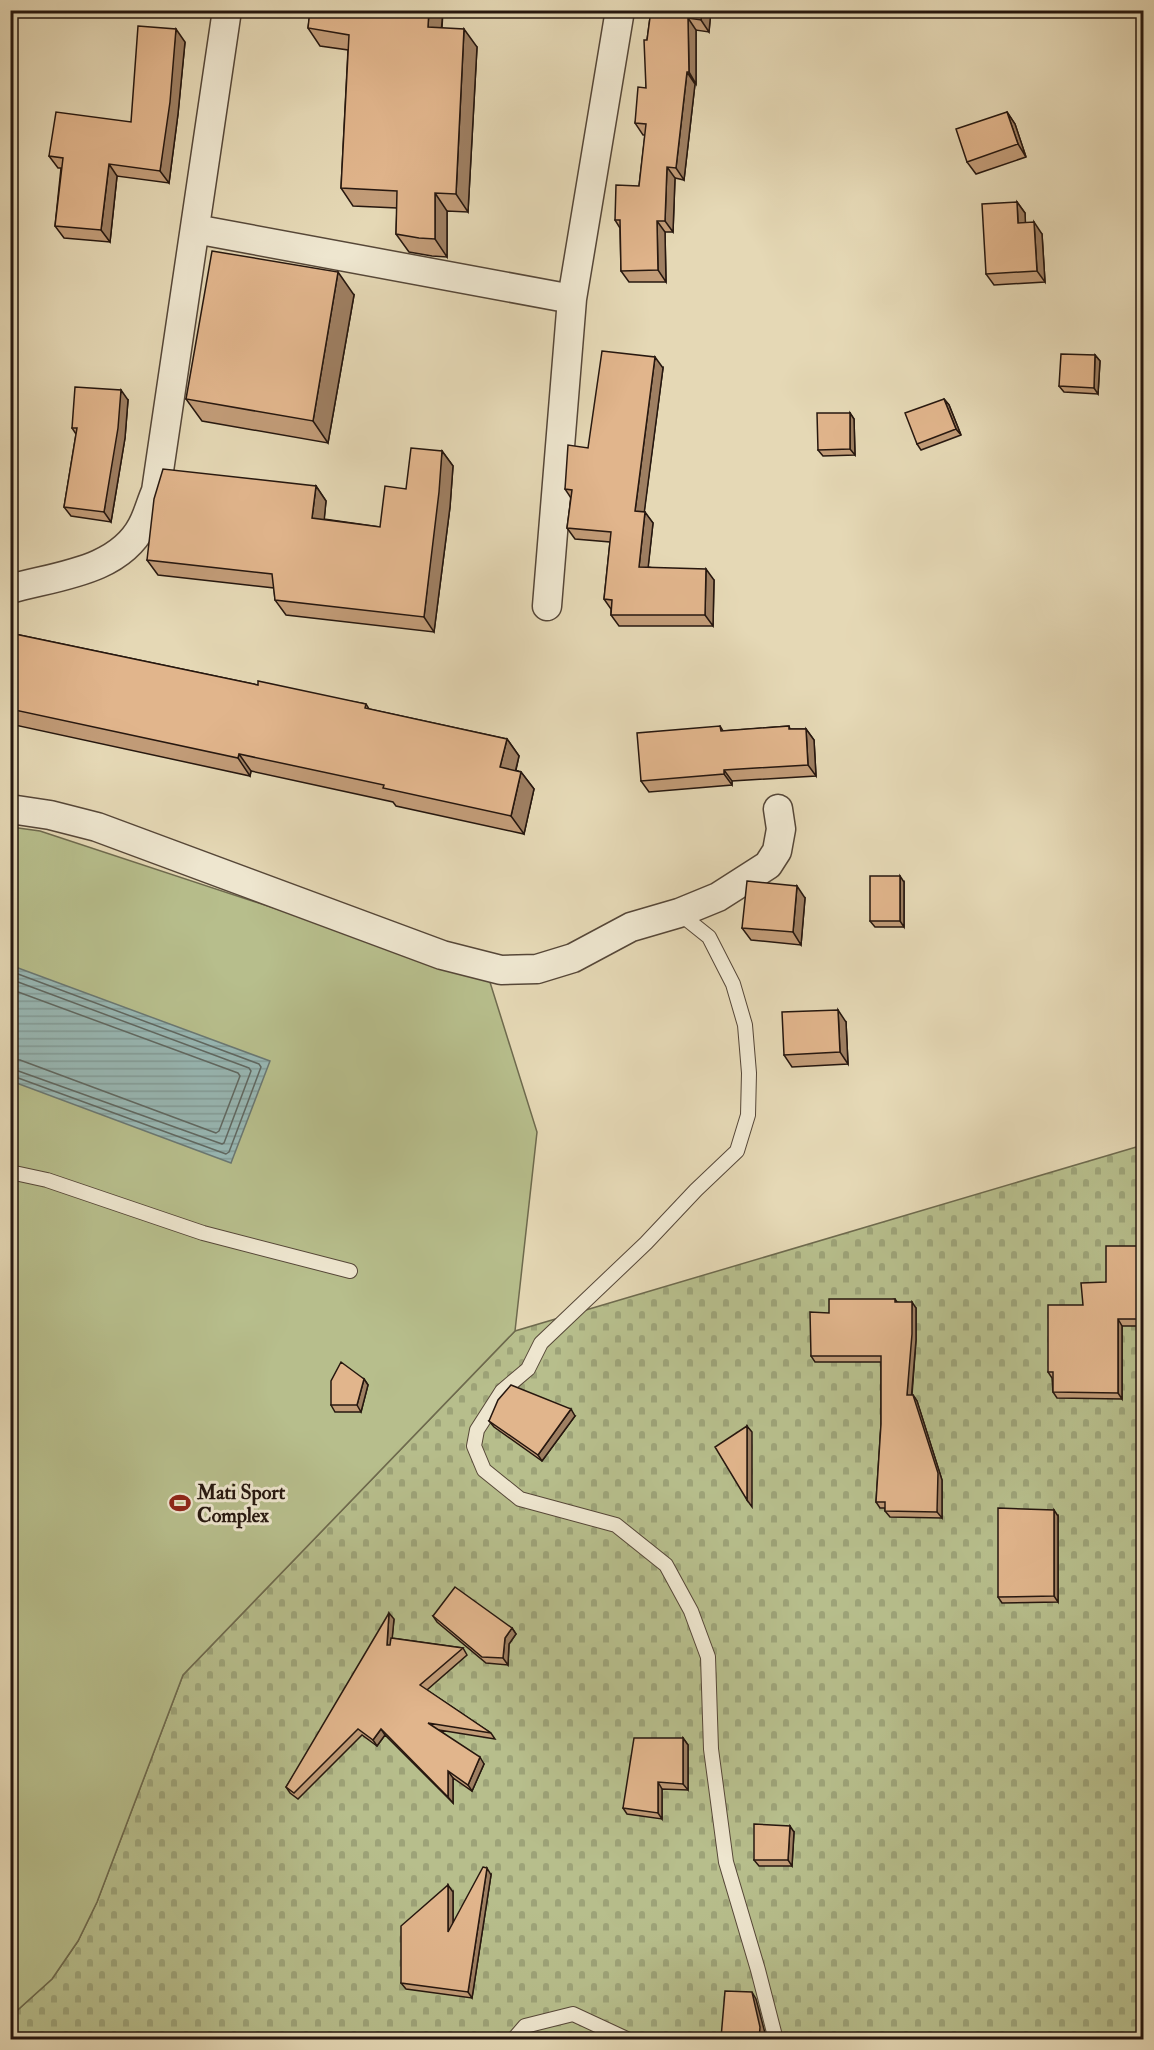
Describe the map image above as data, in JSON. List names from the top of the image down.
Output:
{
  "places": {
    "sports": ["Mati Sport Complex"]
  }
}
